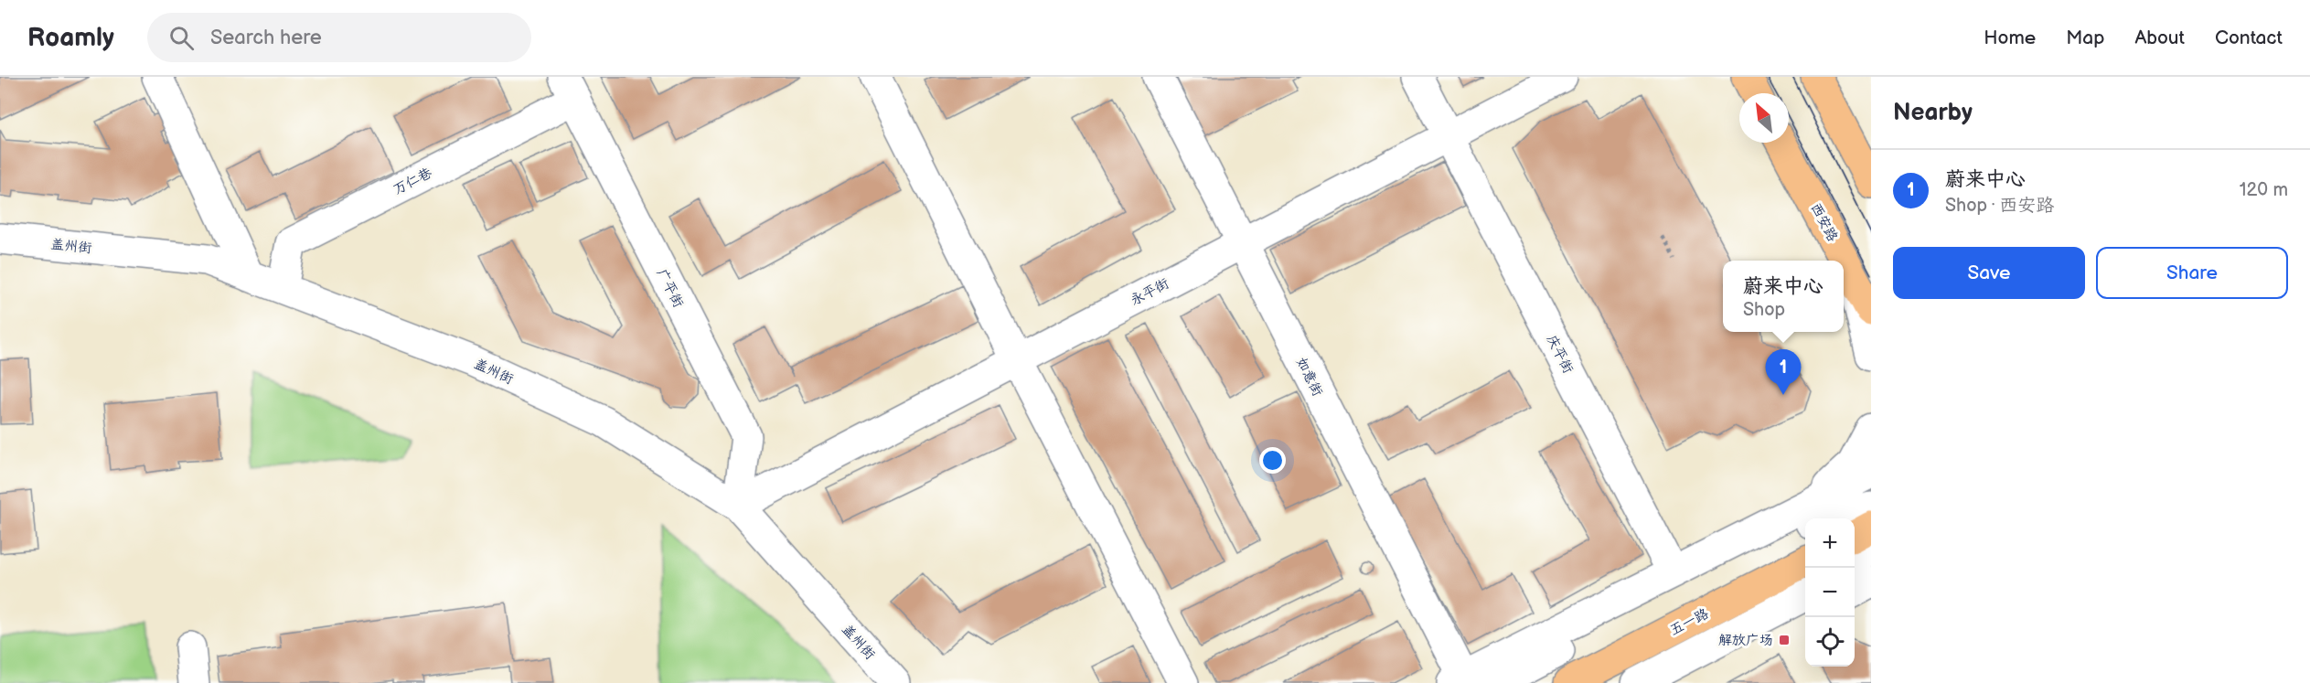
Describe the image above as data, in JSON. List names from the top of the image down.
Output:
{
  "streets": {
    "main road": ["西安路", "五一路"],
    "street": [
      "万仁巷",
      "盖州街",
      "广平街",
      "永平街",
      "庆平街",
      "如意街"
    ]
  },
  "crossings": [
    ["万仁巷", "盖州街"],
    ["万仁巷", "广平街"],
    ["盖州街", "广平街"],
    ["盖州街", "永平街"],
    ["广平街", "永平街"],
    ["永平街", "庆平街"],
    ["永平街", "如意街"]
  ],
  "places": {
    "transit": ["解放广场"]
  },
  "north": "top left",
  "page": {
    "header": "Roamly",
    "search": "Search here",
    "nav": [
      "Home",
      "Map",
      "About",
      "Contact"
    ],
    "heading": "Nearby",
    "list": [
      {
        "mark": "1",
        "name": "蔚来中心",
        "note": "Shop · 西安路",
        "value": "120 m"
      }
    ],
    "buttons": ["Save", "Share"],
    "popup": ["蔚来中心", "Shop"],
    "pins": "1",
    "map_buttons": ["+", "−"]
  }
}
